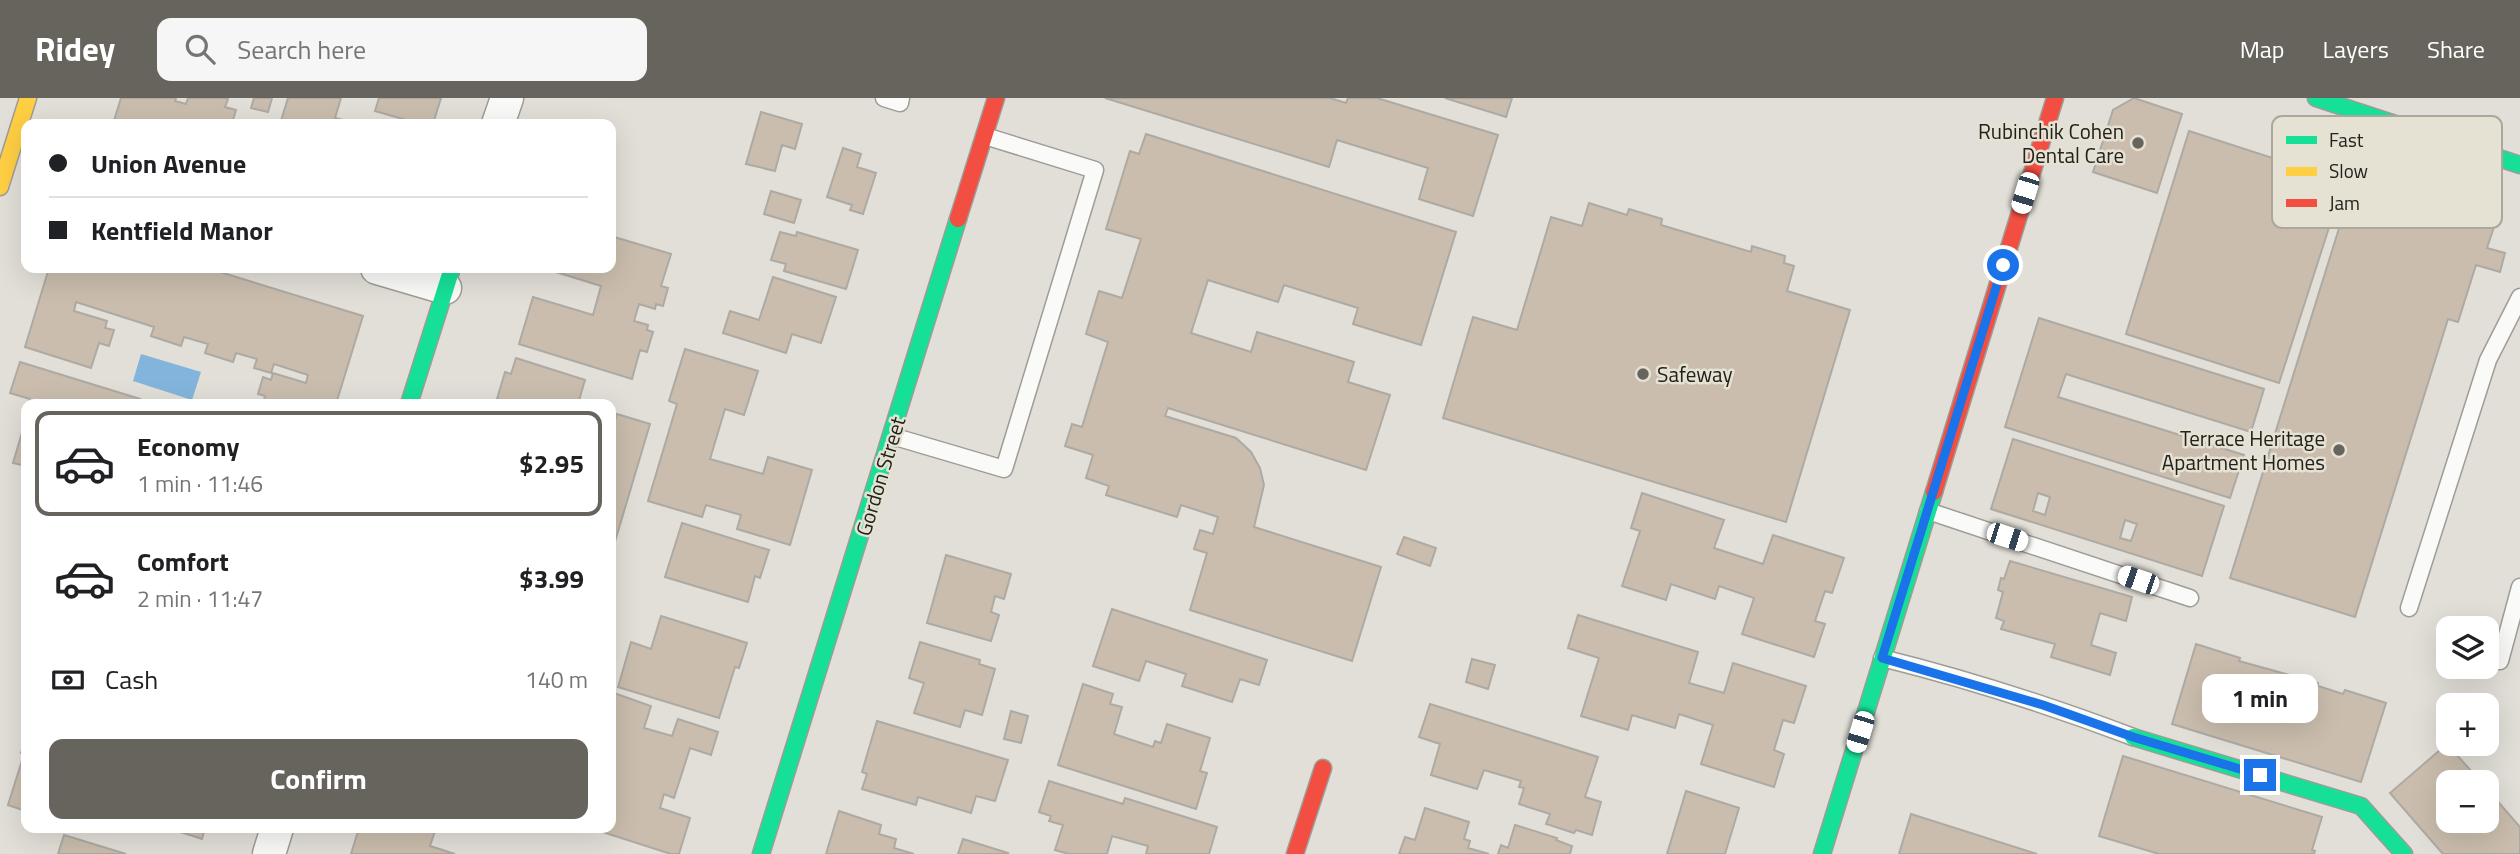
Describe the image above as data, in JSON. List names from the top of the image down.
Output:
{
  "streets": {
    "street": ["Gordon Street"]
  },
  "places": ["Rubinchik Cohen Dental Care", "Safeway", "Terrace Heritage Apartment Homes"],
  "legend": ["Fast", "Slow", "Jam"],
  "page": {
    "header": "Ridey",
    "search": "Search here",
    "nav": ["Map", "Layers", "Share"],
    "banner": ["Union Avenue", "Kentfield Manor"],
    "list": [
      {
        "name": "Economy",
        "note": "1 min · 11:46",
        "value": "$2.95"
      },
      {
        "name": "Comfort",
        "note": "2 min · 11:47",
        "value": "$3.99"
      }
    ],
    "map_buttons": ["+", "−"],
    "pay": ["Cash", "140 m"],
    "bubble": "1 min",
    "buttons": "Confirm"
  }
}
